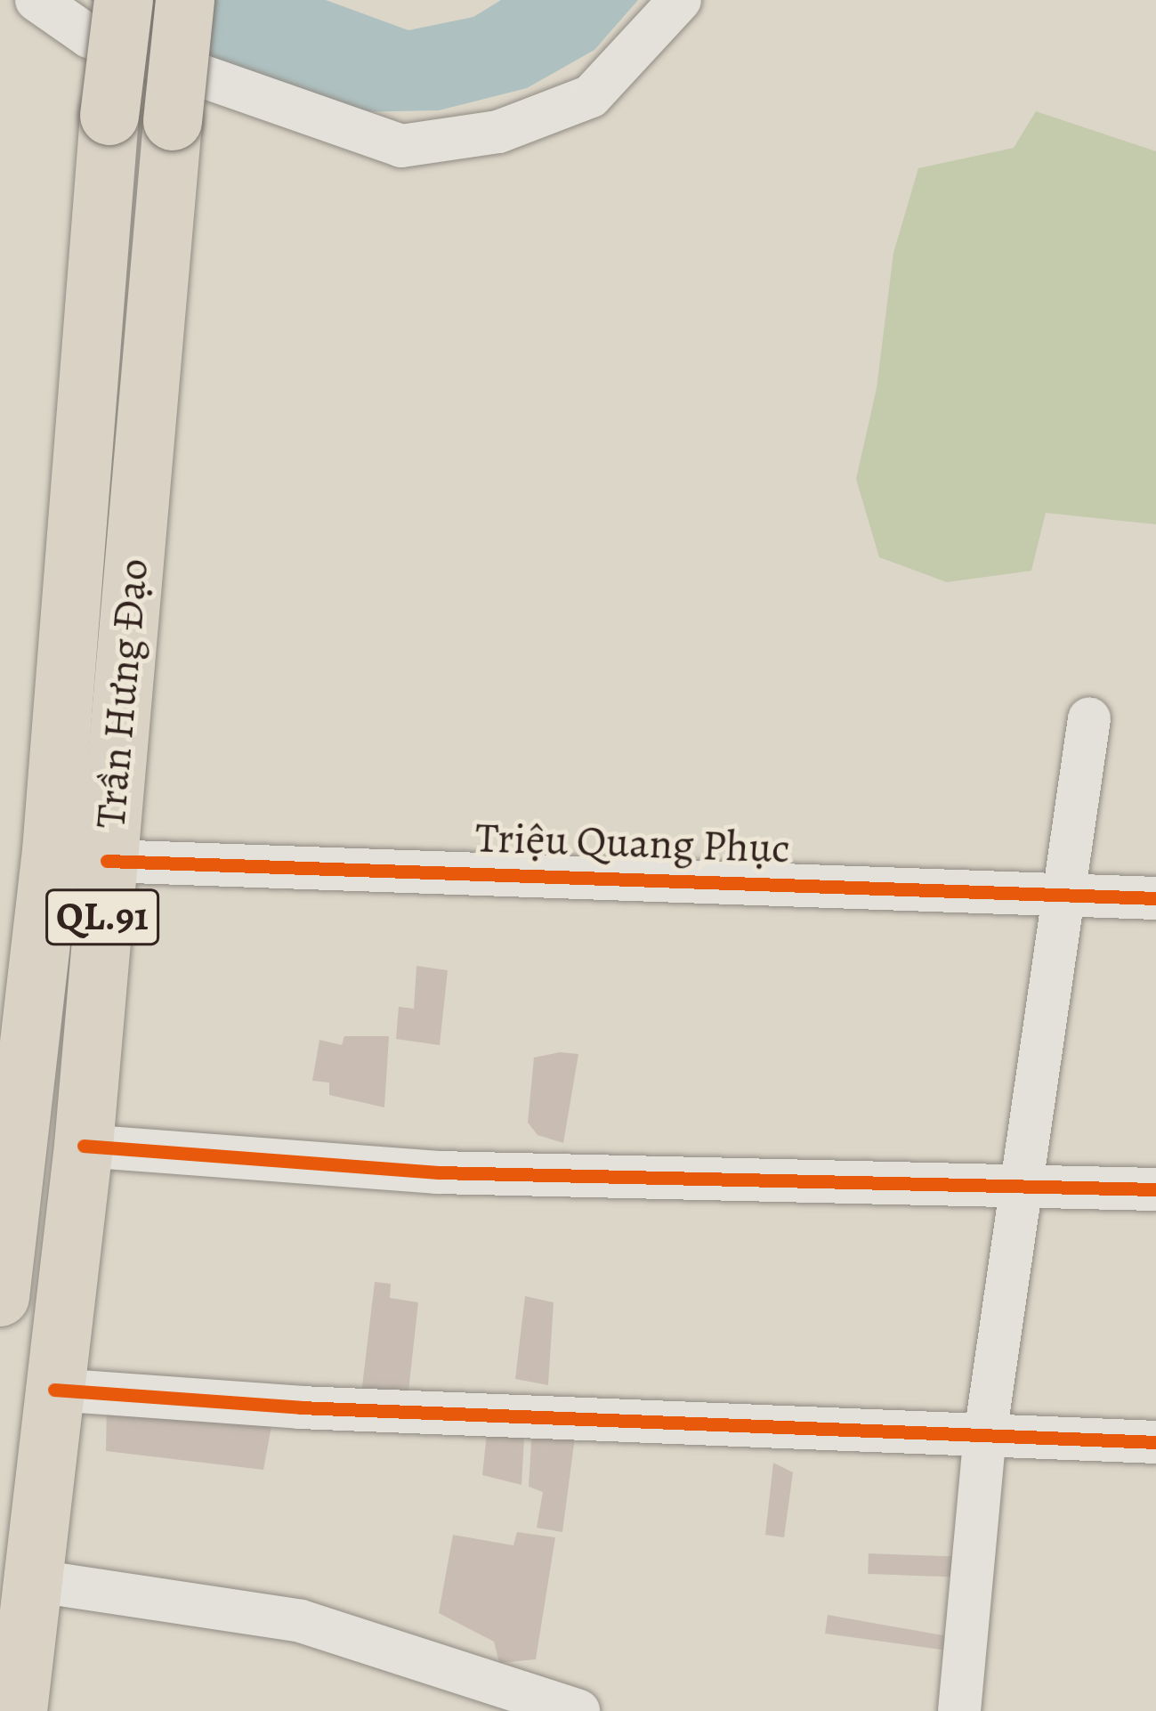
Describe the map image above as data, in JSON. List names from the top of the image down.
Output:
{
  "streets": {
    "highway": ["Trần Hưng Đạo", "QL.91"],
    "street": ["Triệu Quang Phục"]
  },
  "crossings": [
    ["Trần Hưng Đạo", "Triệu Quang Phục"]
  ]
}
